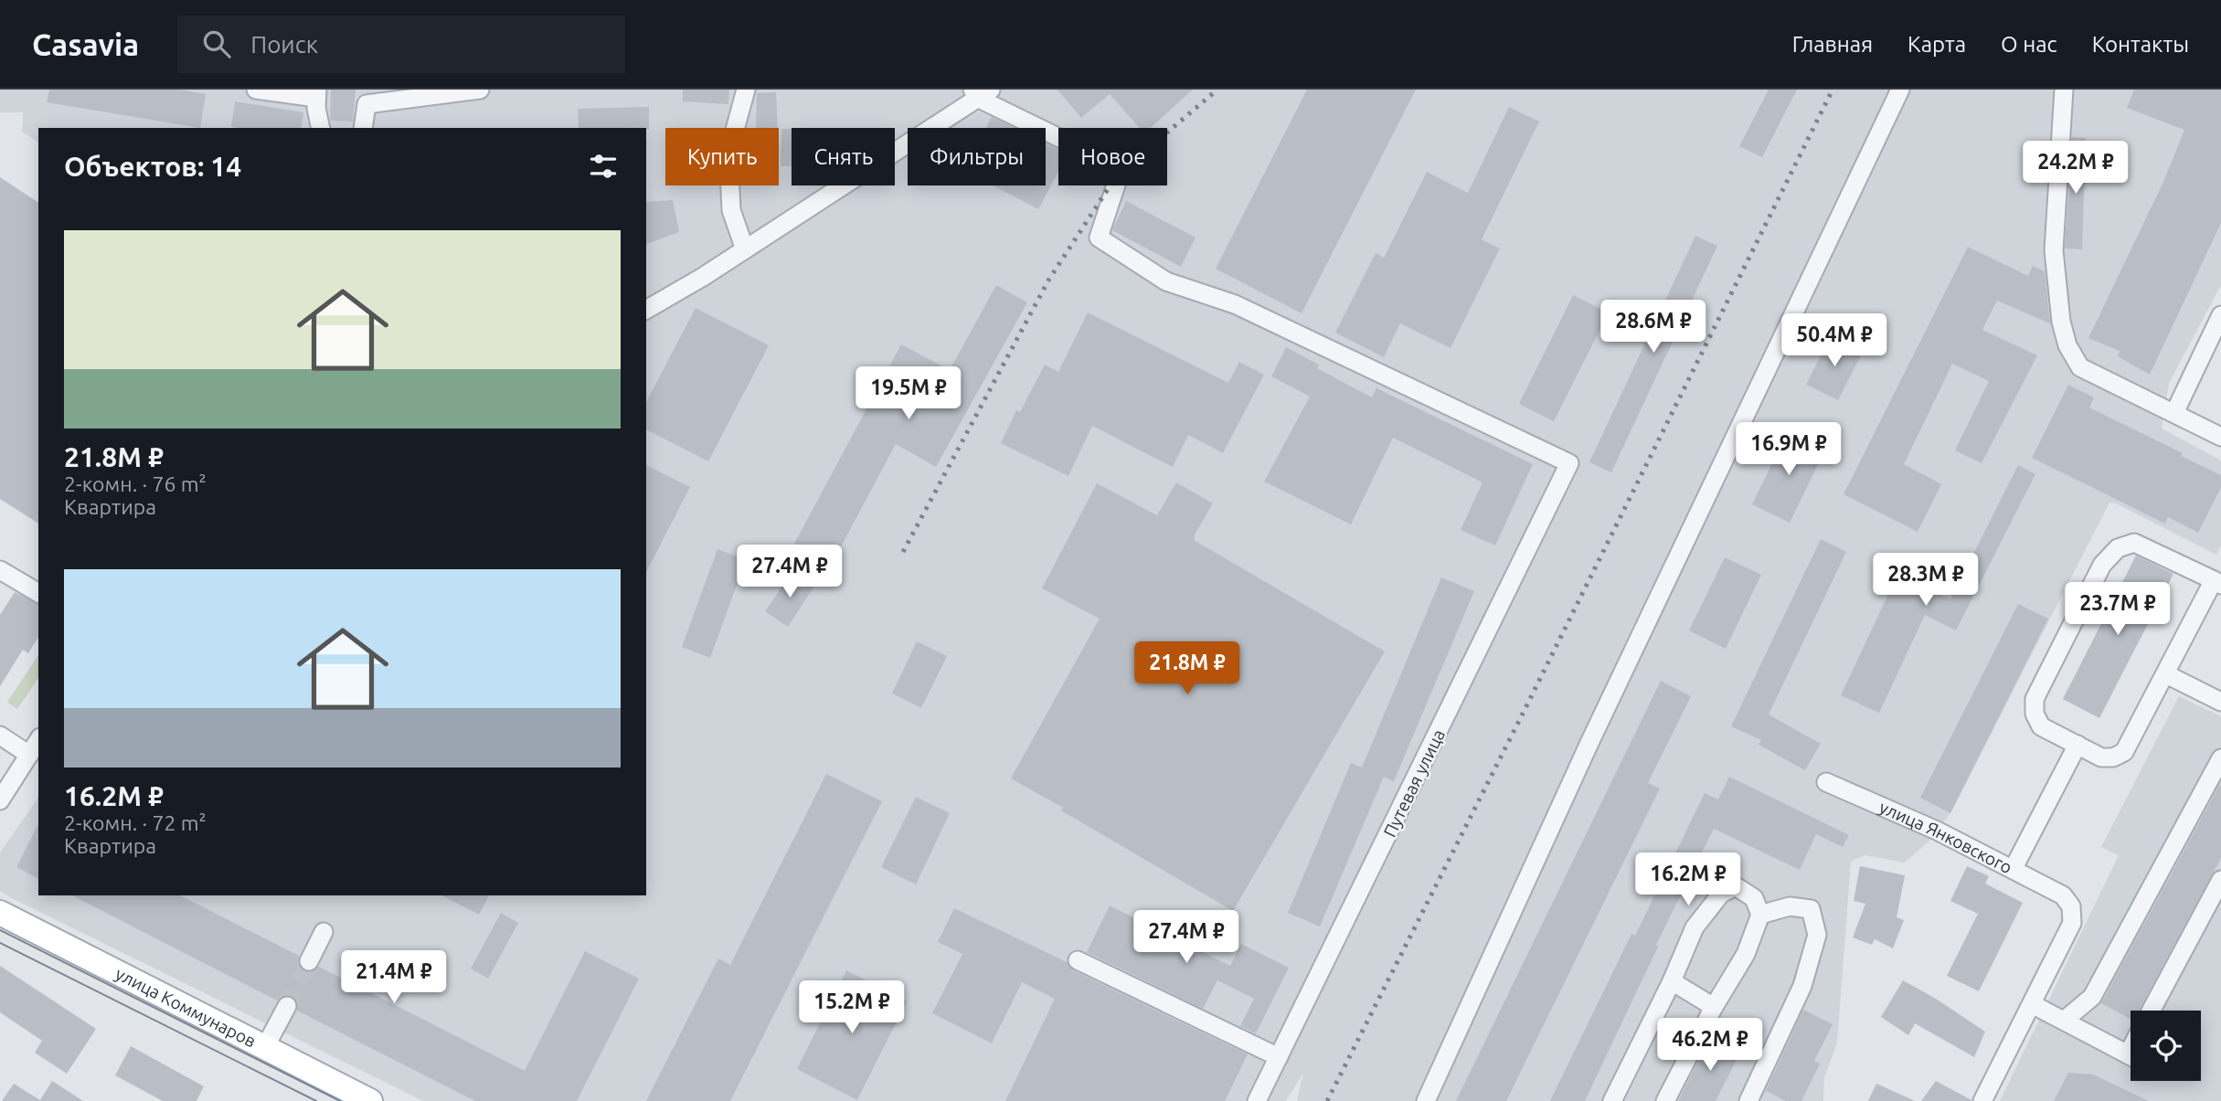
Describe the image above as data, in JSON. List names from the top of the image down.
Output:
{
  "streets": {
    "main road": ["улица Коммунаров"],
    "street": ["Путевая улица", "улица Янковского"]
  },
  "page": {
    "header": "Casavia",
    "search": "Поиск",
    "nav": [
      "Главная",
      "Карта",
      "О нас",
      "Контакты"
    ],
    "chip": [
      "Купить",
      "Снять",
      "Фильтры",
      "Новое"
    ],
    "heading": "Объектов: 14",
    "price": [
      "24.2M ₽",
      "28.6M ₽",
      "50.4M ₽",
      "19.5M ₽",
      "16.9M ₽",
      "27.4M ₽",
      "28.3M ₽",
      "23.7M ₽",
      "21.8M ₽",
      "16.2M ₽",
      "27.4M ₽",
      "21.4M ₽",
      "15.2M ₽",
      "46.2M ₽"
    ],
    "list": [
      {
        "name": "21.8M ₽",
        "note": "2-комн. · 76 m² · Квартира"
      },
      {
        "name": "16.2M ₽",
        "note": "2-комн. · 72 m² · Квартира"
      }
    ]
  }
}
